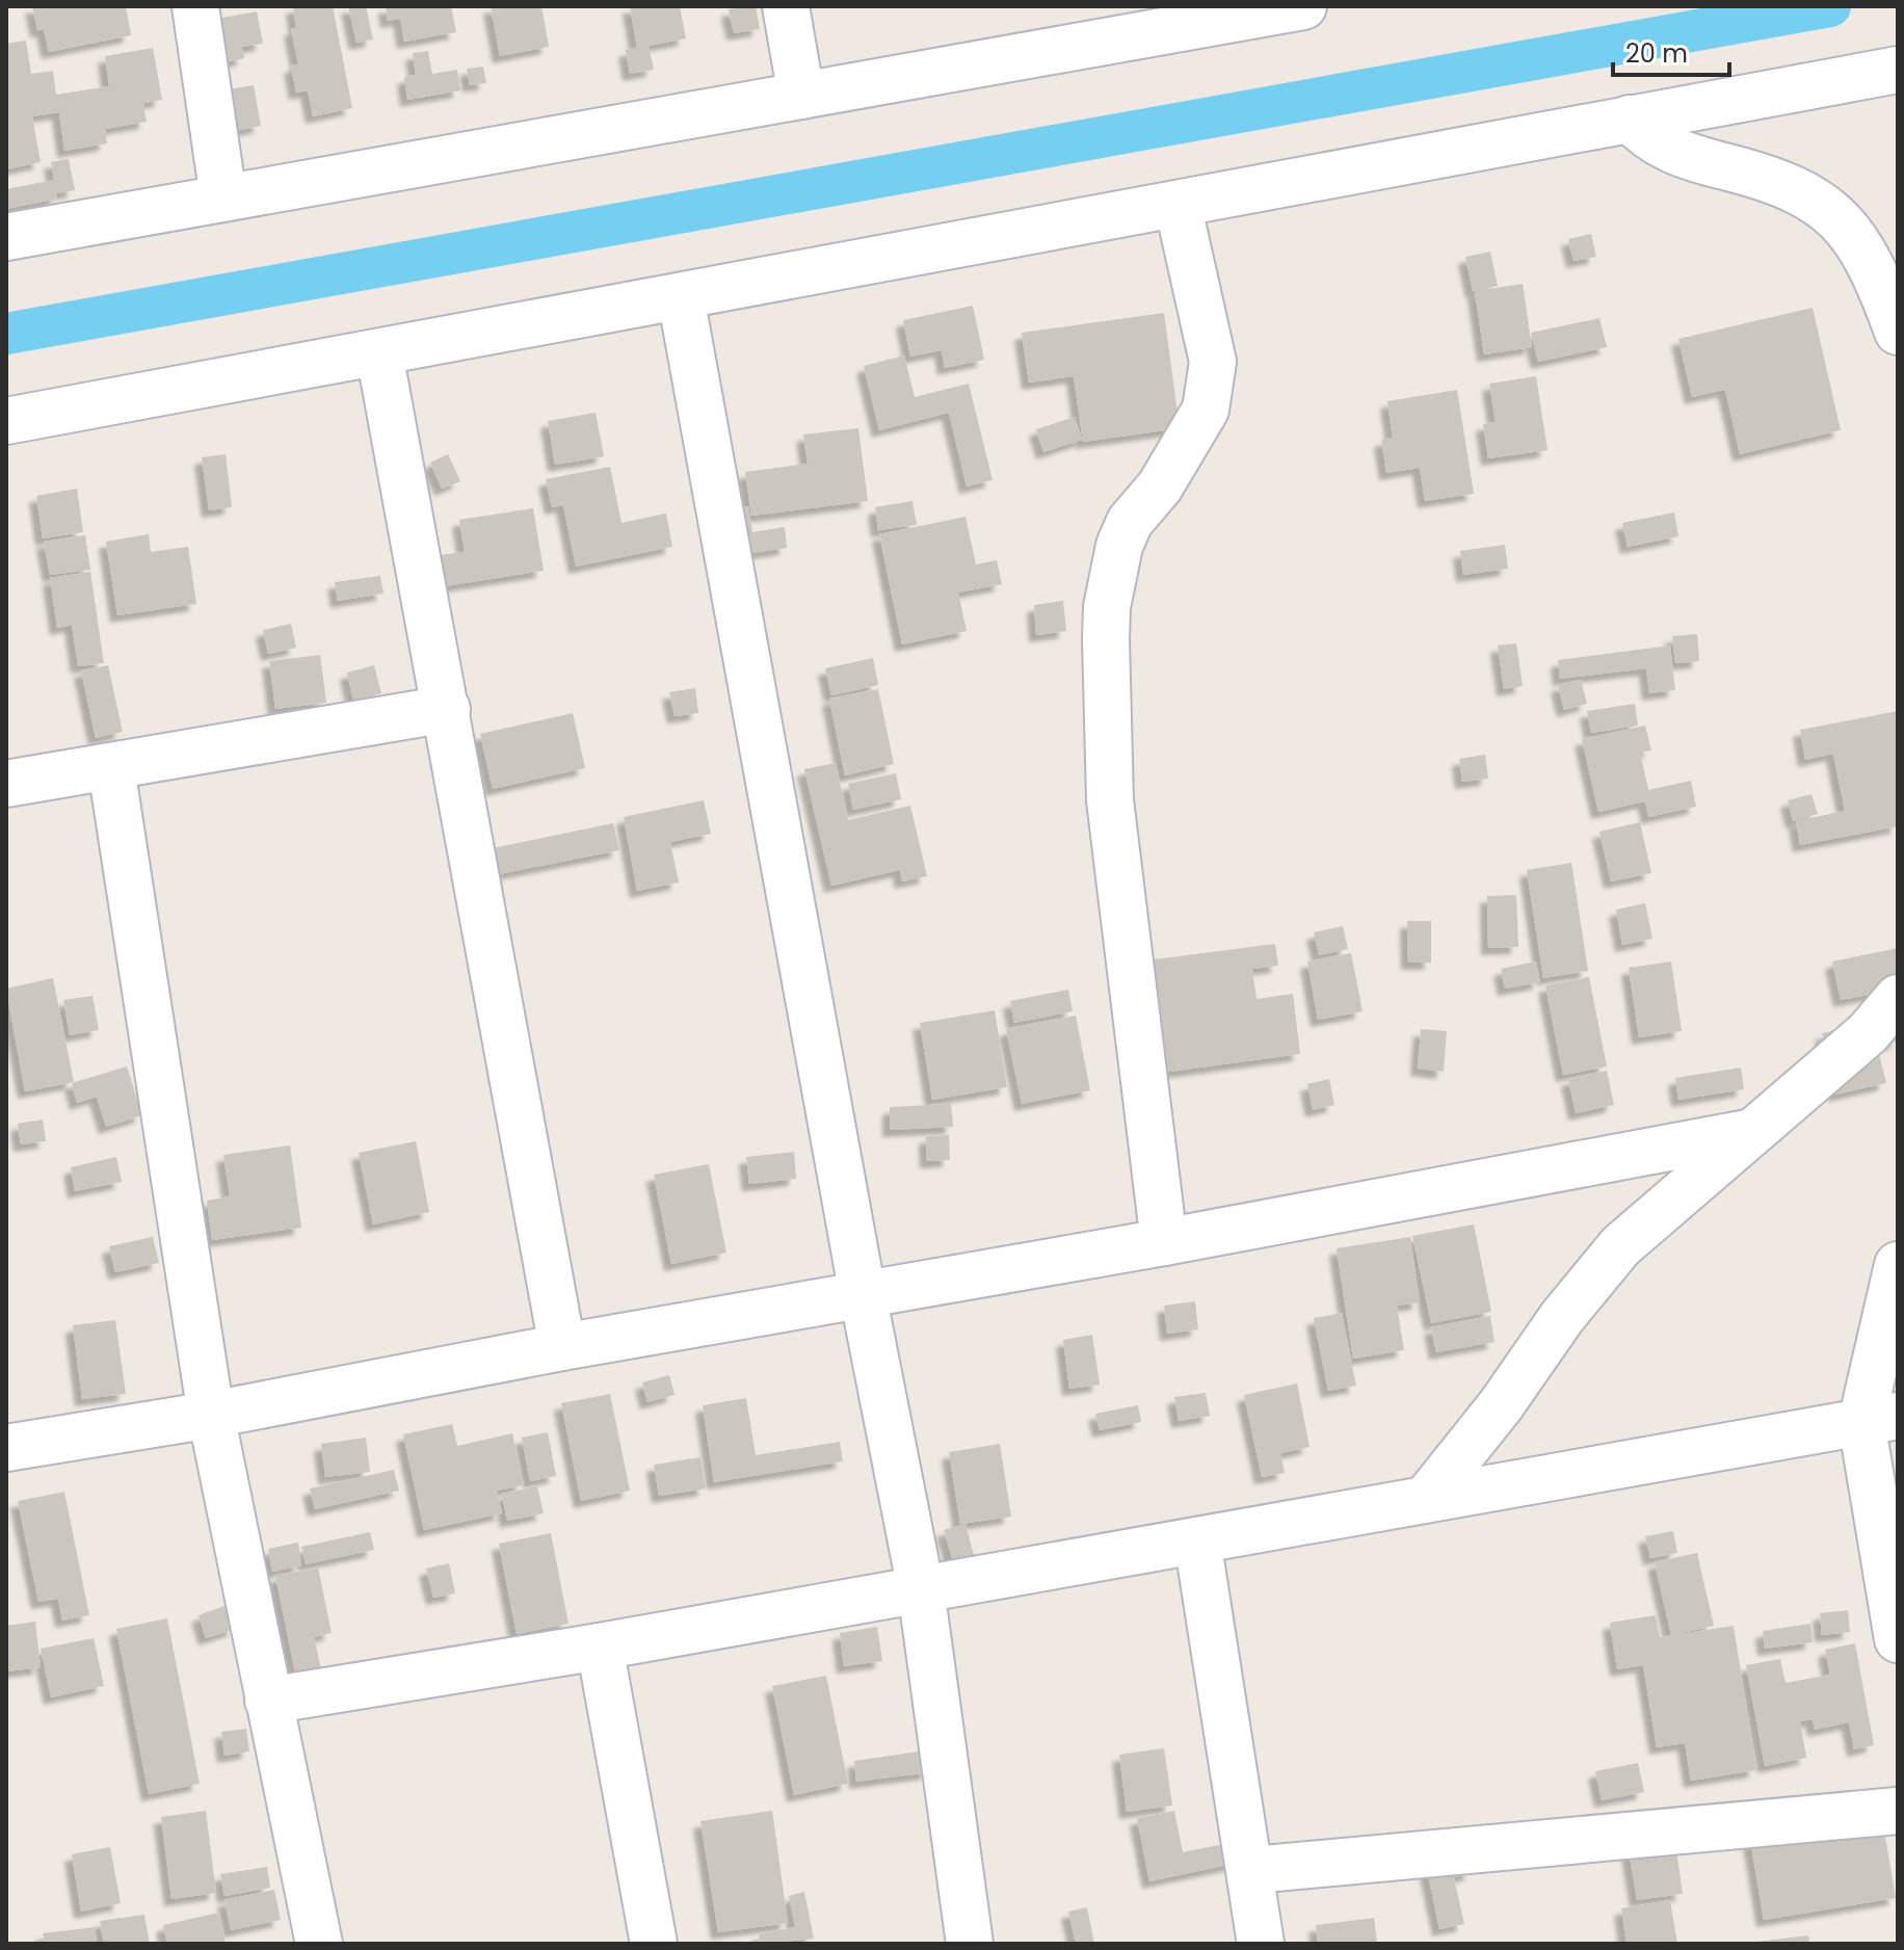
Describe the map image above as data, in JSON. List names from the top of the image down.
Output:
{
  "scale_bar": "20 m"
}
